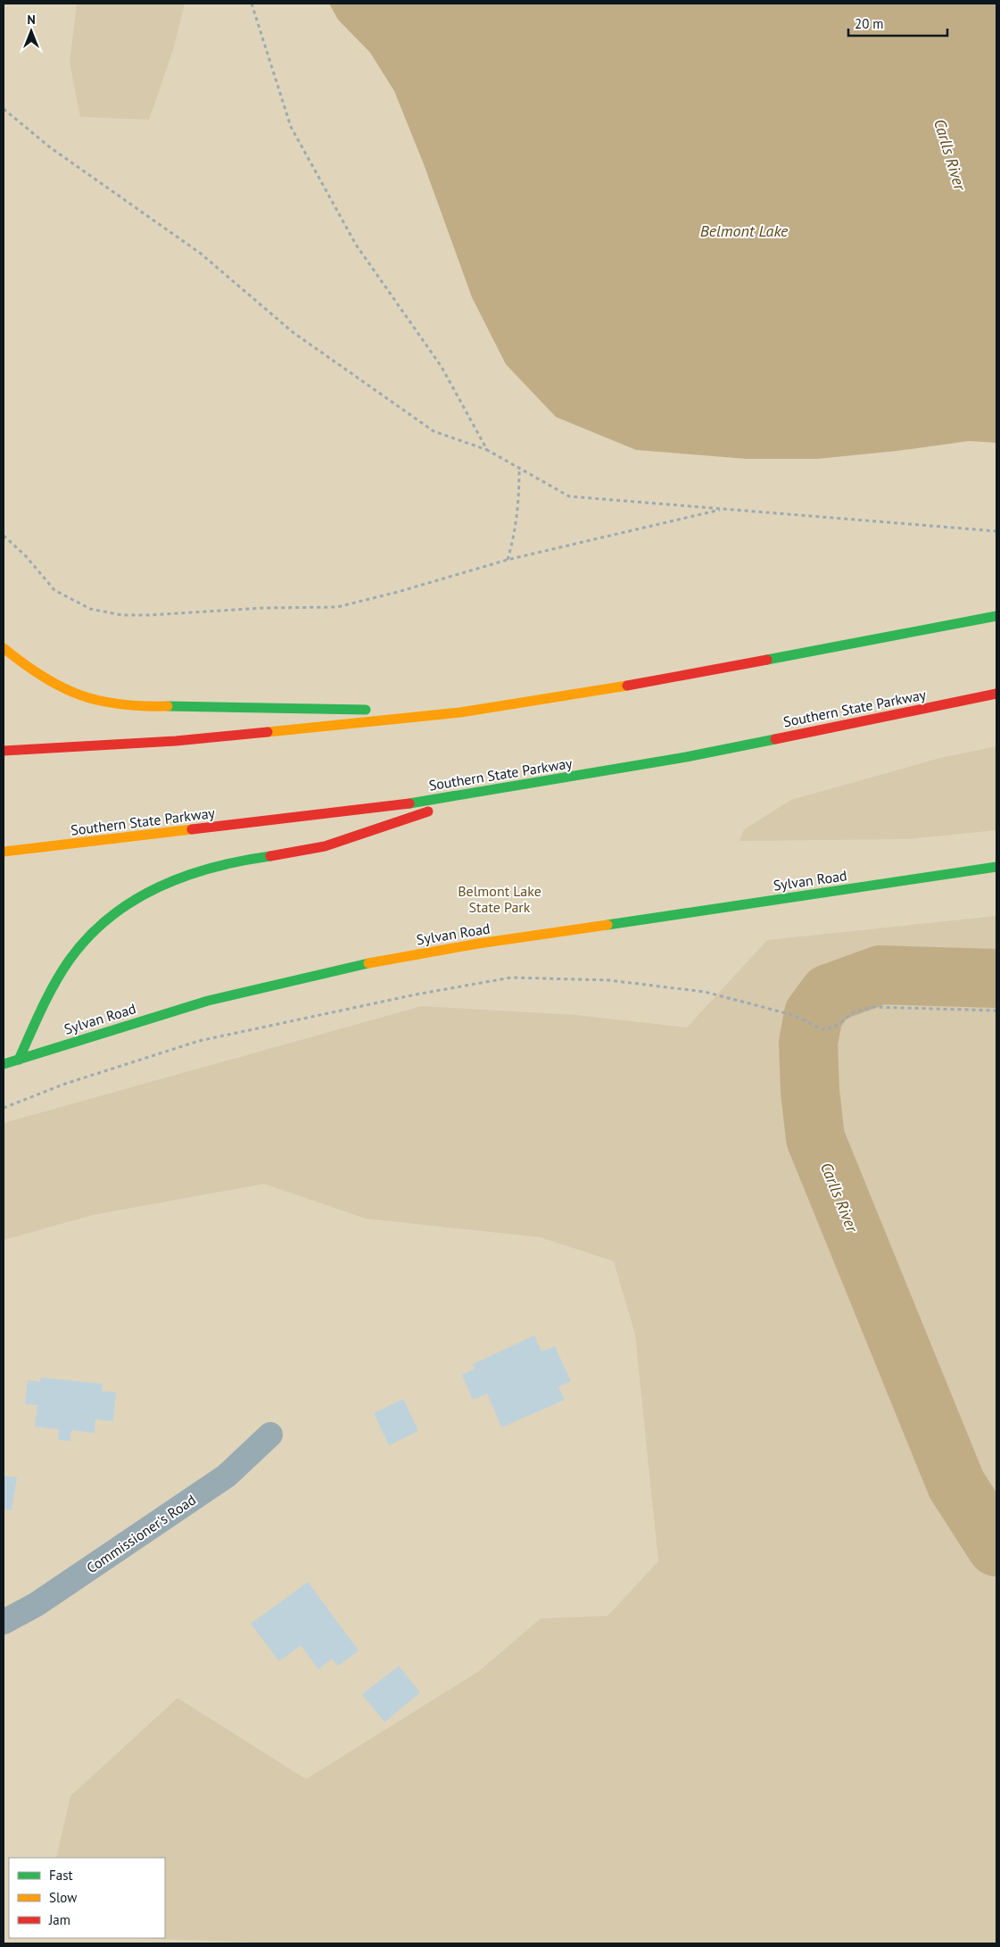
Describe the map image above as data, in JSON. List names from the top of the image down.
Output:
{
  "streets": {
    "main road": ["Southern State Parkway", "Sylvan Road"],
    "street": ["Commissioner's Road"]
  },
  "water": ["Carlls River", "Belmont Lake"],
  "parks": ["Belmont Lake State Park"],
  "legend": ["Fast", "Slow", "Jam"],
  "scale_bar": "20 m",
  "north": "top"
}
